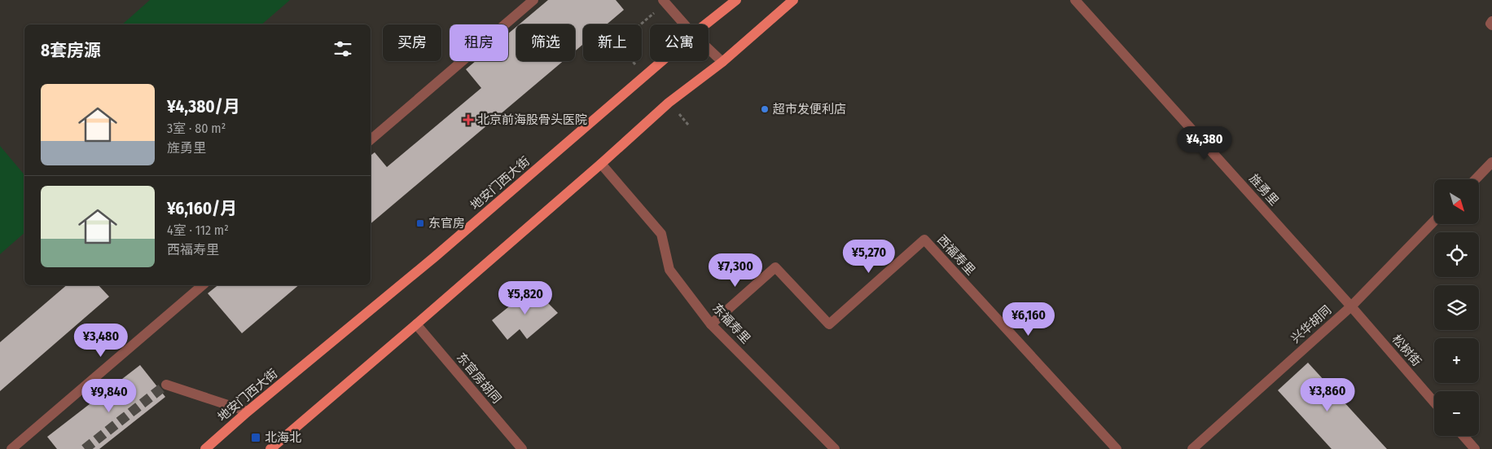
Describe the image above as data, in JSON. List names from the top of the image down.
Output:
{
  "streets": {
    "main road": ["地安门西大街"],
    "street": [
      "旌勇里",
      "西福寿里",
      "东福寿里",
      "兴华胡同",
      "松树街",
      "东官房胡同"
    ]
  },
  "crossings": [
    ["旌勇里", "兴华胡同"],
    ["旌勇里", "松树街"],
    ["西福寿里", "东福寿里"],
    ["兴华胡同", "松树街"]
  ],
  "places": {
    "other": ["超市发便利店"],
    "health": ["北京前海股骨头医院"],
    "transit": ["东官房", "北海北"]
  },
  "north": "bottom right",
  "page": {
    "chip": [
      "买房",
      "租房",
      "筛选",
      "新上",
      "公寓"
    ],
    "heading": "8套房源",
    "list": [
      {
        "name": "¥4,380/月",
        "note": "3室 · 80 m² · 旌勇里"
      },
      {
        "name": "¥6,160/月",
        "note": "4室 · 112 m² · 西福寿里"
      }
    ],
    "price": [
      "¥4,380",
      "¥5,270",
      "¥7,300",
      "¥5,820",
      "¥6,160",
      "¥3,480",
      "¥3,860",
      "¥9,840"
    ],
    "map_buttons": ["+", "−"]
  }
}
